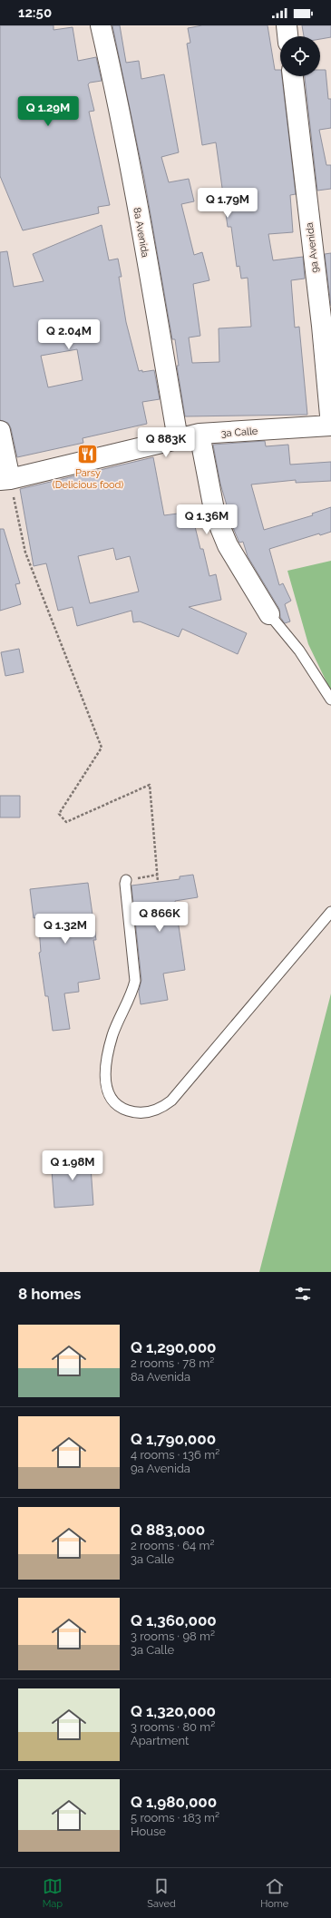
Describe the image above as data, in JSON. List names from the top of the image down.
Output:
{
  "streets": {
    "street": ["8a Avenida", "9a Avenida", "3a Calle"]
  },
  "crossings": [
    ["8a Avenida", "3a Calle"],
    ["9a Avenida", "3a Calle"]
  ],
  "places": {
    "restaurant": ["Parsy (Delicious food)"]
  },
  "page": {
    "status": "12:50",
    "price": [
      "Q 1.29M",
      "Q 1.79M",
      "Q 2.04M",
      "Q 883K",
      "Q 1.36M",
      "Q 866K",
      "Q 1.32M",
      "Q 1.98M"
    ],
    "heading": "8 homes",
    "list": [
      {
        "name": "Q 1,290,000",
        "note": "2 rooms · 78 m² · 8a Avenida"
      },
      {
        "name": "Q 1,790,000",
        "note": "4 rooms · 136 m² · 9a Avenida"
      },
      {
        "name": "Q 883,000",
        "note": "2 rooms · 64 m² · 3a Calle"
      },
      {
        "name": "Q 1,360,000",
        "note": "3 rooms · 98 m² · 3a Calle"
      },
      {
        "name": "Q 1,320,000",
        "note": "3 rooms · 80 m² · Apartment"
      },
      {
        "name": "Q 1,980,000",
        "note": "5 rooms · 183 m² · House"
      }
    ],
    "tabs": ["Map", "Saved", "Home"]
  }
}
